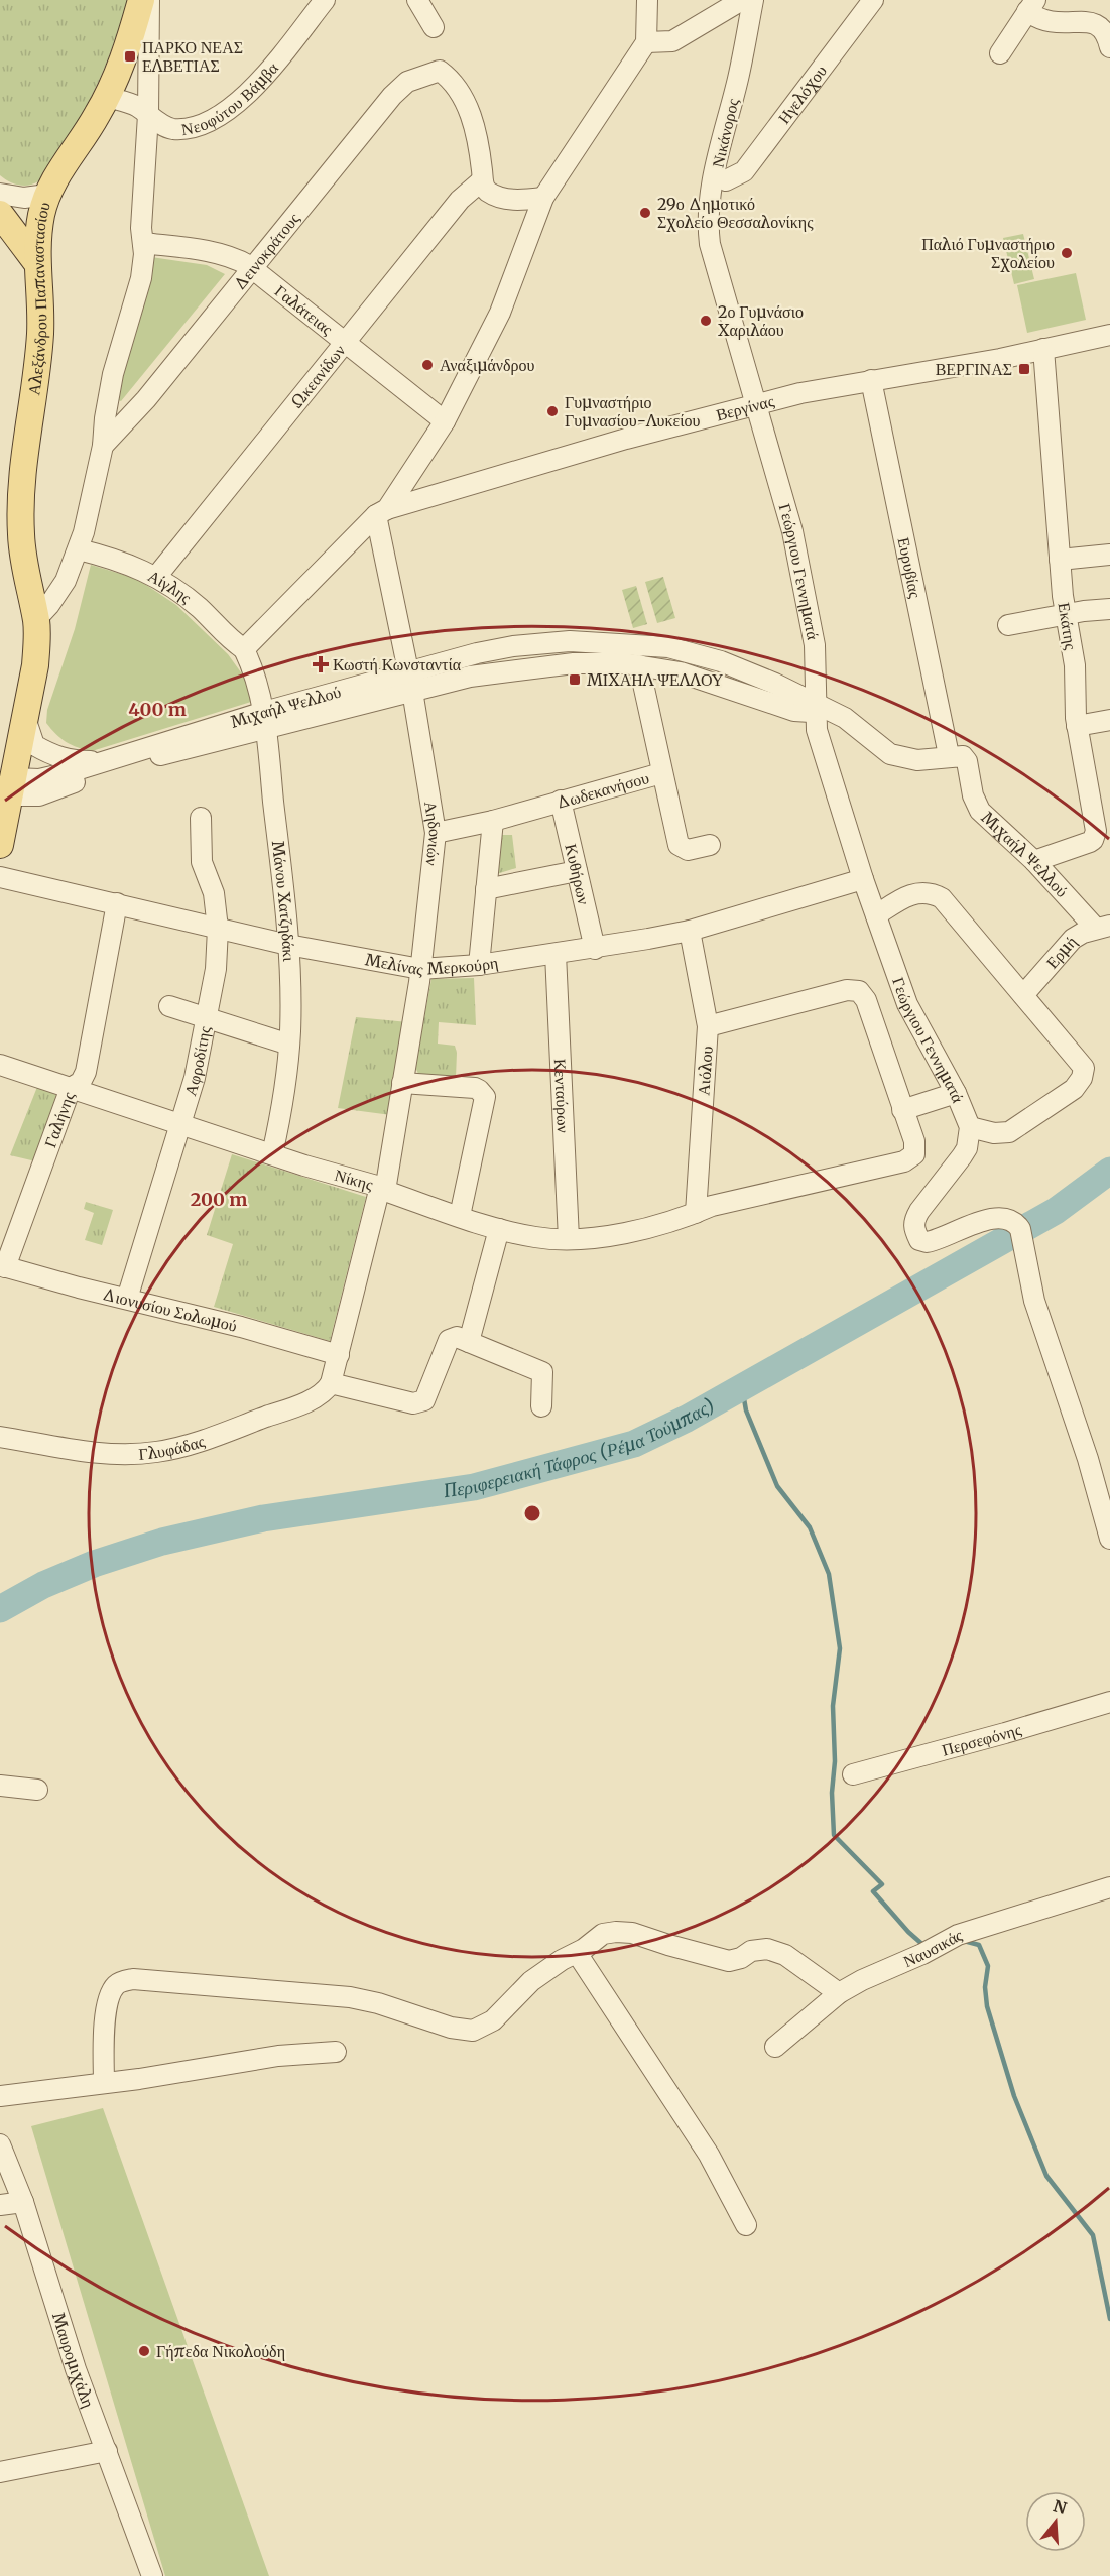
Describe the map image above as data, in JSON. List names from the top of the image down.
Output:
{
  "streets": {
    "main road": ["Αλεξάνδρου Παπαναστασίου"],
    "street": [
      "Νεοφύτου Βάμβα",
      "Ηγελόχου",
      "Νικάνορος",
      "Δεινοκράτους",
      "Γαλάτειας",
      "Ωκεανίδων",
      "Βεργίνας",
      "Ευρυβίας",
      "Γεώργιου Γεννηματά",
      "Αίγλης",
      "Εκάτης",
      "Μιχαήλ Ψελλού",
      "Δωδεκανήσου",
      "Αηδονιών",
      "Κυθήρων",
      "Μάνου Χατζηδάκι",
      "Ερμή",
      "Μελίνας Μερκούρη",
      "Αφροδίτης",
      "Αιόλου",
      "Κενταύρων",
      "Γαλήνης",
      "Νίκης",
      "Διονυσίου Σολωμού",
      "Γλυφάδας",
      "Περσεφόνης",
      "Ναυσικάς",
      "Μαυρομιχάλη"
    ]
  },
  "crossings": [
    ["Νεοφύτου Βάμβα", "Αλεξάνδρου Παπαναστασίου"],
    ["Νικάνορος", "Βεργίνας"],
    ["Νικάνορος", "Γεώργιου Γεννηματά"],
    ["Δεινοκράτους", "Γαλάτειας"],
    ["Δεινοκράτους", "Ωκεανίδων"],
    ["Αλεξάνδρου Παπαναστασίου", "Μιχαήλ Ψελλού"],
    ["Γαλάτειας", "Ωκεανίδων"],
    ["Ωκεανίδων", "Αίγλης"],
    ["Βεργίνας", "Ευρυβίας"],
    ["Βεργίνας", "Γεώργιου Γεννηματά"],
    ["Βεργίνας", "Εκάτης"],
    ["Βεργίνας", "Αηδονιών"],
    ["Ευρυβίας", "Μιχαήλ Ψελλού"],
    ["Γεώργιου Γεννηματά", "Μιχαήλ Ψελλού"],
    ["Γεώργιου Γεννηματά", "Μελίνας Μερκούρη"],
    ["Αίγλης", "Μάνου Χατζηδάκι"],
    ["Εκάτης", "Μιχαήλ Ψελλού"],
    ["Μιχαήλ Ψελλού", "Δωδεκανήσου"],
    ["Μιχαήλ Ψελλού", "Αηδονιών"],
    ["Μιχαήλ Ψελλού", "Μάνου Χατζηδάκι"],
    ["Μιχαήλ Ψελλού", "Ερμή"],
    ["Δωδεκανήσου", "Αηδονιών"],
    ["Δωδεκανήσου", "Κυθήρων"],
    ["Αηδονιών", "Μελίνας Μερκούρη"],
    ["Αηδονιών", "Νίκης"],
    ["Αηδονιών", "Διονυσίου Σολωμού"],
    ["Αηδονιών", "Γλυφάδας"],
    ["Κυθήρων", "Μελίνας Μερκούρη"],
    ["Μάνου Χατζηδάκι", "Μελίνας Μερκούρη"],
    ["Μάνου Χατζηδάκι", "Νίκης"],
    ["Μελίνας Μερκούρη", "Αφροδίτης"],
    ["Μελίνας Μερκούρη", "Αιόλου"],
    ["Μελίνας Μερκούρη", "Κενταύρων"],
    ["Μελίνας Μερκούρη", "Γαλήνης"],
    ["Αφροδίτης", "Νίκης"],
    ["Αφροδίτης", "Διονυσίου Σολωμού"],
    ["Αιόλου", "Νίκης"],
    ["Κενταύρων", "Νίκης"],
    ["Γαλήνης", "Νίκης"],
    ["Γαλήνης", "Διονυσίου Σολωμού"]
  ],
  "water": ["Περιφερειακή Τάφρος (Ρέμα Τούμπας)"],
  "places": {
    "transit": ["ΠΑΡΚΟ ΝΕΑΣ ΕΛΒΕΤΙΑΣ", "ΒΕΡΓΙΝΑΣ", "ΜΙΧΑΗΛ ΨΕΛΛΟΥ"],
    "other": [
      "29ο Δημοτικό Σχολείο Θεσσαλονίκης",
      "Παλιό Γυμναστήριο Σχολείου",
      "2ο Γυμνάσιο Χαριλάου",
      "Αναξιμάνδρου",
      "Γυμναστήριο Γυμνασίου-Λυκείου",
      "Γήπεδα Νικολούδη"
    ],
    "health": ["Κωστή Κωνσταντία"]
  },
  "north": "top",
  "rings": ["400 m", "200 m"]
}
